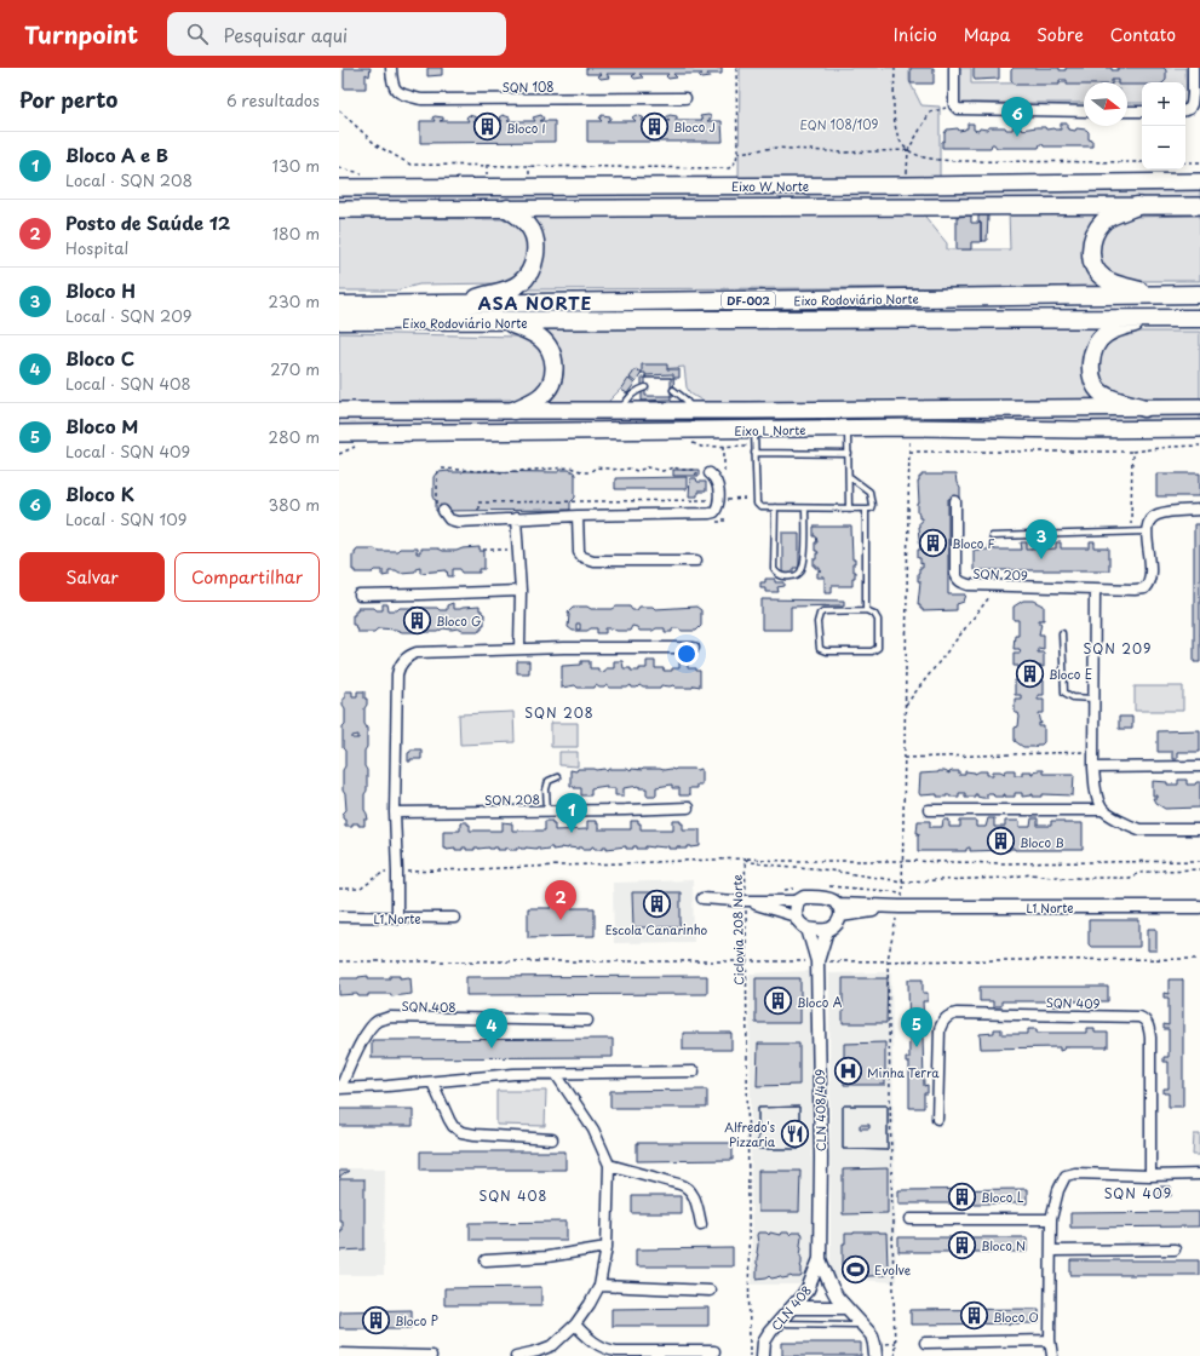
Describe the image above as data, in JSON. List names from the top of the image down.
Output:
{
  "streets": {
    "highway": ["Eixo Rodoviário Norte", "DF-002"],
    "main road": ["Eixo W Norte", "Eixo L Norte"],
    "street": [
      "SQN 108",
      "SQN 209",
      "SQN 208",
      "L1 Norte",
      "SQN 409",
      "SQN 408",
      "CLN 408/409",
      "CLN 408"
    ],
    "path": ["Ciclovia 208 Norte"]
  },
  "crossings": [
    ["L1 Norte", "CLN 408/409"],
    ["CLN 408/409", "CLN 408"]
  ],
  "districts": [
    "ASA NORTE",
    "SQN 209",
    "SQN 208",
    "SQN 409",
    "SQN 408"
  ],
  "parks": ["EQN 108/109"],
  "places": {
    "building": [
      "Bloco J",
      "Bloco I",
      "Bloco F",
      "Bloco G",
      "Bloco E",
      "Bloco B",
      "Escola Canarinho",
      "Bloco A",
      "Bloco L",
      "Bloco N",
      "Bloco O",
      "Bloco P"
    ],
    "hospital": ["Minha Terra"],
    "restaurant": ["Alfredo's Pizzaria"],
    "sports": ["Evolve"]
  },
  "north": "right",
  "page": {
    "header": "Turnpoint",
    "search": "Pesquisar aqui",
    "nav": [
      "Início",
      "Mapa",
      "Sobre",
      "Contato"
    ],
    "heading": ["Por perto", "6 resultados"],
    "map_buttons": ["+", "−"],
    "pins": [
      "6",
      "3",
      "1",
      "2",
      "5",
      "4"
    ],
    "list": [
      {
        "mark": "1",
        "name": "Bloco A e B",
        "note": "Local · SQN 208",
        "value": "130 m"
      },
      {
        "mark": "2",
        "name": "Posto de Saúde 12",
        "note": "Hospital",
        "value": "180 m"
      },
      {
        "mark": "3",
        "name": "Bloco H",
        "note": "Local · SQN 209",
        "value": "230 m"
      },
      {
        "mark": "4",
        "name": "Bloco C",
        "note": "Local · SQN 408",
        "value": "270 m"
      },
      {
        "mark": "5",
        "name": "Bloco M",
        "note": "Local · SQN 409",
        "value": "280 m"
      },
      {
        "mark": "6",
        "name": "Bloco K",
        "note": "Local · SQN 109",
        "value": "380 m"
      }
    ],
    "buttons": ["Salvar", "Compartilhar"]
  }
}
